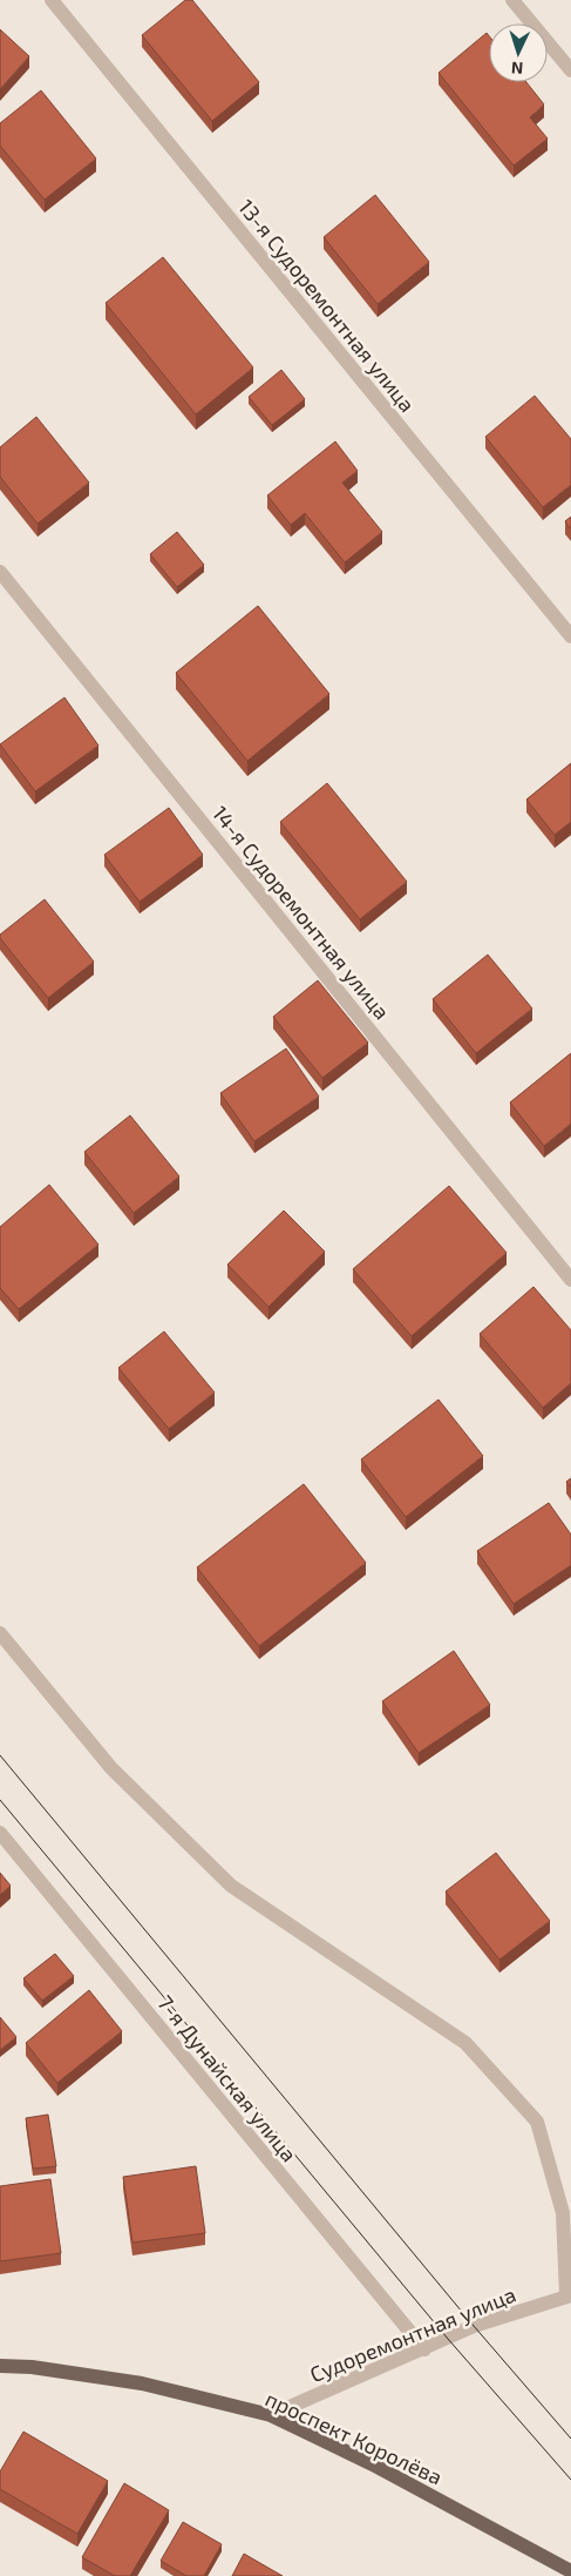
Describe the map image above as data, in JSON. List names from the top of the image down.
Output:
{
  "streets": {
    "main road": ["проспект Королёва"],
    "street": [
      "13-я Судоремонтная улица",
      "14-я Судоремонтная улица",
      "7-я Дунайская улица",
      "Судоремонтная улица"
    ]
  },
  "crossings": [
    ["7-я Дунайская улица", "Судоремонтная улица"],
    ["Судоремонтная улица", "проспект Королёва"]
  ],
  "north": "bottom"
}
